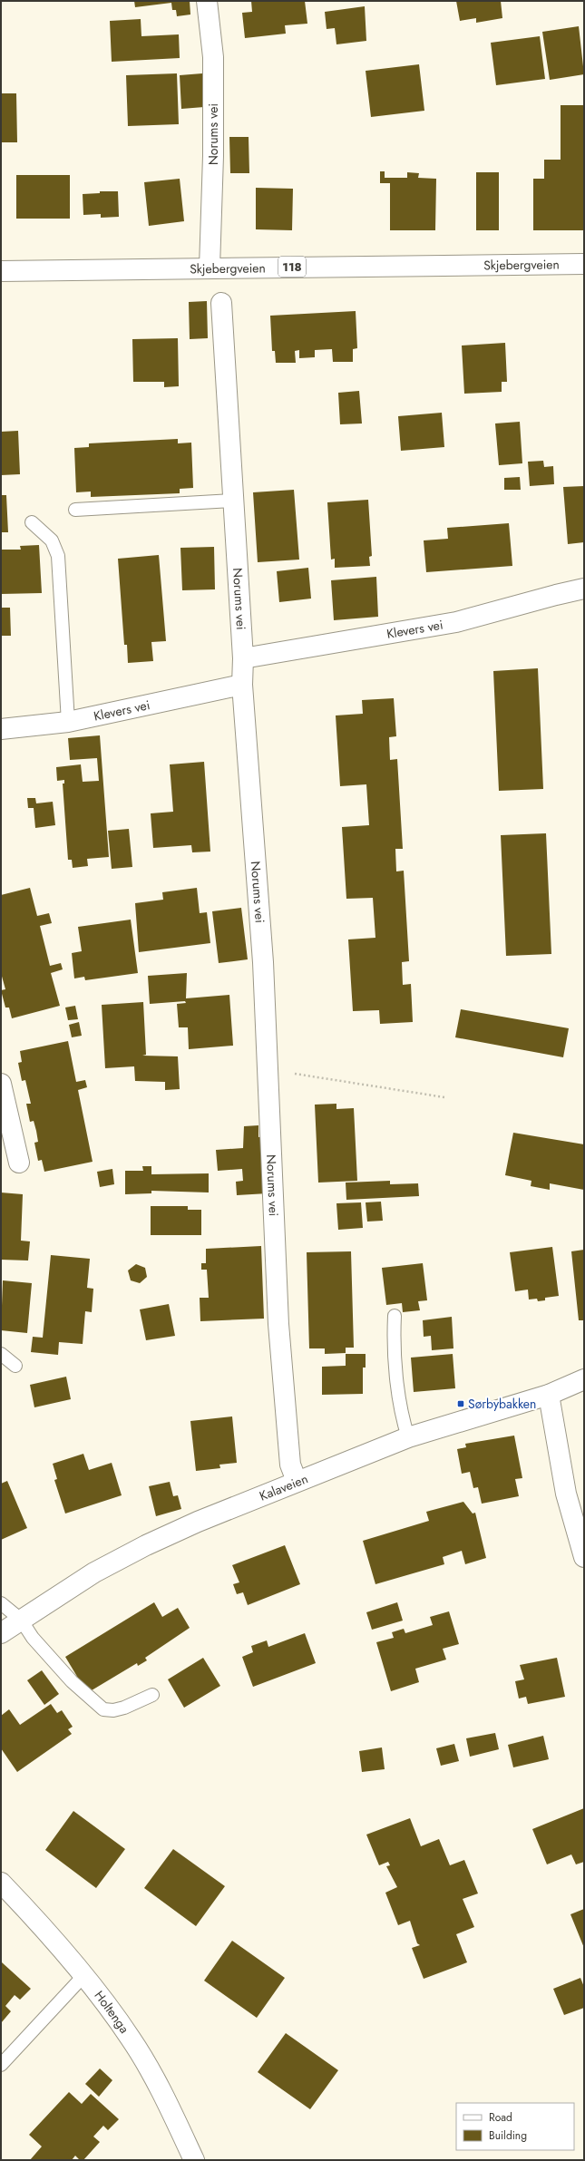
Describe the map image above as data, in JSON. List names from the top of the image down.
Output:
{
  "streets": {
    "street": [
      "Norums vei",
      "Skjebergveien",
      "118",
      "Klevers vei",
      "Kalaveien",
      "Holtenga"
    ]
  },
  "crossings": [
    ["Norums vei", "Skjebergveien"],
    ["Norums vei", "Klevers vei"],
    ["Norums vei", "Kalaveien"]
  ],
  "places": {
    "transit": ["Sørbybakken"]
  },
  "legend": ["Road", "Building"]
}
